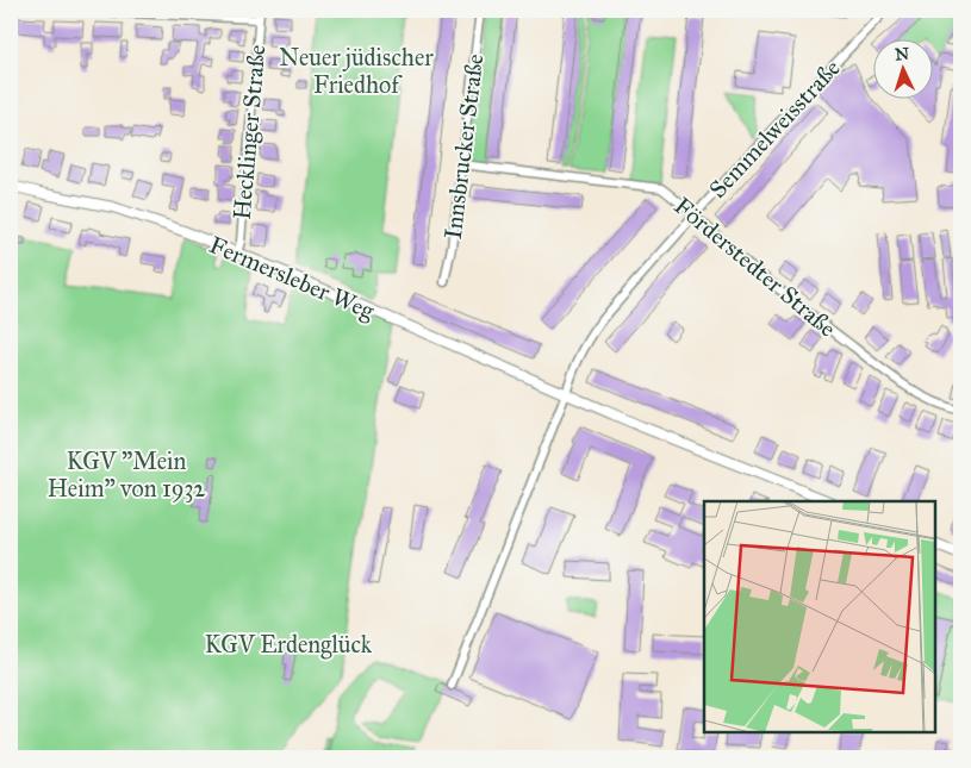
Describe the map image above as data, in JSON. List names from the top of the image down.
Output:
{
  "streets": {
    "street": [
      "Semmelweisstraße",
      "Hecklinger Straße",
      "Innsbrucker Straße",
      "Förderstedter Straße",
      "Fermersleber Weg"
    ]
  },
  "crossings": [
    ["Semmelweisstraße", "Förderstedter Straße"],
    ["Semmelweisstraße", "Fermersleber Weg"],
    ["Hecklinger Straße", "Fermersleber Weg"],
    ["Innsbrucker Straße", "Förderstedter Straße"]
  ],
  "parks": ["Neuer jüdischer Friedhof", "KGV \"Mein Heim\" von 1932", "KGV Erdenglück"],
  "north": "top"
}
